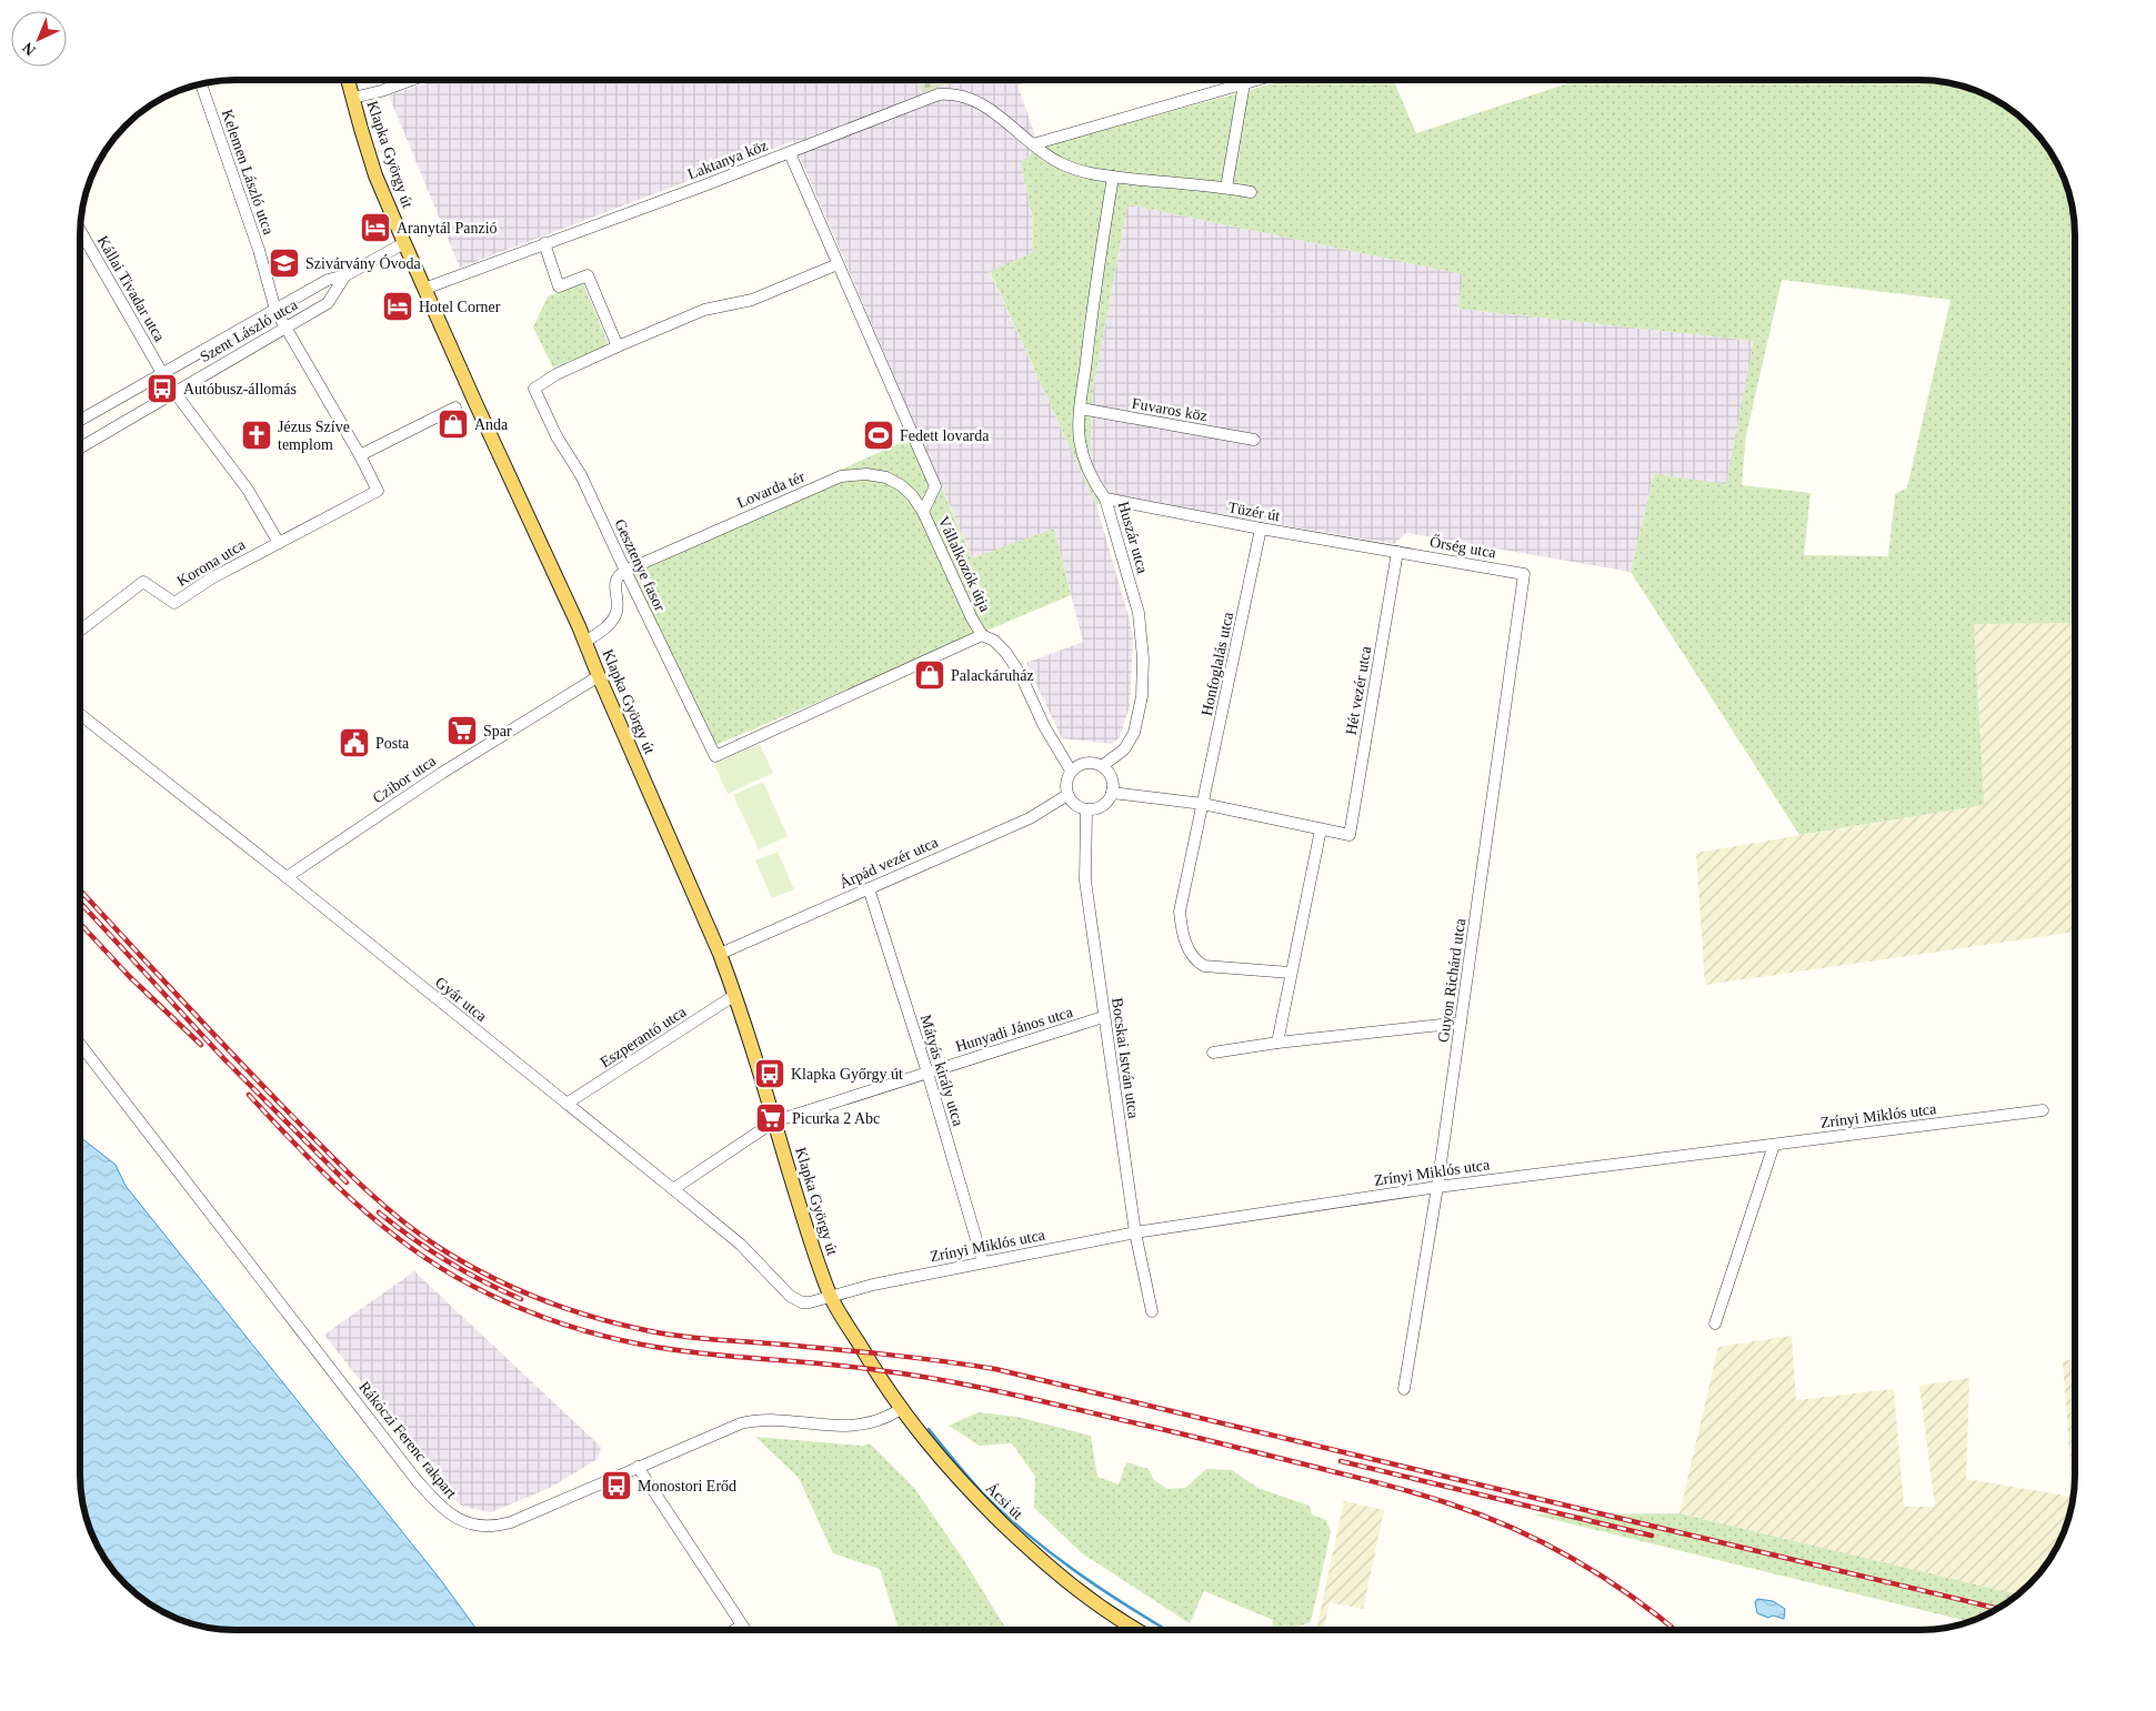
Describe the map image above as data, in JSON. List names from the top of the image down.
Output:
{
  "streets": {
    "main road": ["Klapka György út", "Ácsi út"],
    "street": [
      "Laktanya köz",
      "Kelemen László utca",
      "Kállai Tivadar utca",
      "Szent László utca",
      "Fuvaros köz",
      "Lovarda tér",
      "Tüzér út",
      "Huszár utca",
      "Őrség utca",
      "Korona utca",
      "Vállalkozók útja",
      "Gesztenye fasor",
      "Honfoglalás utca",
      "Hét vezér utca",
      "Czibor utca",
      "Árpád vezér utca",
      "Guyon Richárd utca",
      "Gyár utca",
      "Hunyadi János utca",
      "Eszperantó utca",
      "Bocskai István utca",
      "Mátyás király utca",
      "Zrínyi Miklós utca",
      "Rákóczi Ferenc rakpart"
    ]
  },
  "crossings": [
    ["Klapka György út", "Laktanya köz"],
    ["Klapka György út", "Szent László utca"],
    ["Klapka György út", "Czibor utca"],
    ["Klapka György út", "Árpád vezér utca"],
    ["Klapka György út", "Gyár utca"],
    ["Klapka György út", "Hunyadi János utca"],
    ["Klapka György út", "Eszperantó utca"],
    ["Klapka György út", "Zrínyi Miklós utca"],
    ["Klapka György út", "Ácsi út"],
    ["Laktanya köz", "Huszár utca"],
    ["Laktanya köz", "Vállalkozók útja"],
    ["Kelemen László utca", "Szent László utca"],
    ["Kelemen László utca", "Korona utca"],
    ["Kállai Tivadar utca", "Szent László utca"],
    ["Fuvaros köz", "Huszár utca"],
    ["Lovarda tér", "Vállalkozók útja"],
    ["Lovarda tér", "Gesztenye fasor"],
    ["Tüzér út", "Huszár utca"],
    ["Tüzér út", "Őrség utca"],
    ["Tüzér út", "Honfoglalás utca"],
    ["Tüzér út", "Hét vezér utca"],
    ["Huszár utca", "Vállalkozók útja"],
    ["Huszár utca", "Árpád vezér utca"],
    ["Huszár utca", "Bocskai István utca"],
    ["Őrség utca", "Hét vezér utca"],
    ["Őrség utca", "Guyon Richárd utca"],
    ["Vállalkozók útja", "Gesztenye fasor"],
    ["Vállalkozók útja", "Árpád vezér utca"],
    ["Vállalkozók útja", "Bocskai István utca"],
    ["Czibor utca", "Gyár utca"],
    ["Árpád vezér utca", "Bocskai István utca"],
    ["Árpád vezér utca", "Mátyás király utca"],
    ["Guyon Richárd utca", "Zrínyi Miklós utca"],
    ["Gyár utca", "Hunyadi János utca"],
    ["Gyár utca", "Eszperantó utca"],
    ["Gyár utca", "Zrínyi Miklós utca"],
    ["Hunyadi János utca", "Bocskai István utca"],
    ["Hunyadi János utca", "Mátyás király utca"],
    ["Bocskai István utca", "Zrínyi Miklós utca"],
    ["Mátyás király utca", "Zrínyi Miklós utca"],
    ["Rákóczi Ferenc rakpart", "Ácsi út"]
  ],
  "places": {
    "hotel": ["Aranytál Panzió", "Hotel Corner"],
    "school or university": ["Szivárvány Óvoda"],
    "bus stop": ["Autóbusz-állomás", "Klapka Győrgy út", "Monostori Erőd"],
    "shop": ["Anda", "Palackáruház"],
    "church": ["Jézus Szíve templom"],
    "sports": ["Fedett lovarda"],
    "supermarket": ["Spar", "Picurka 2 Abc"],
    "public building": ["Posta"]
  },
  "north": "bottom left"
}
